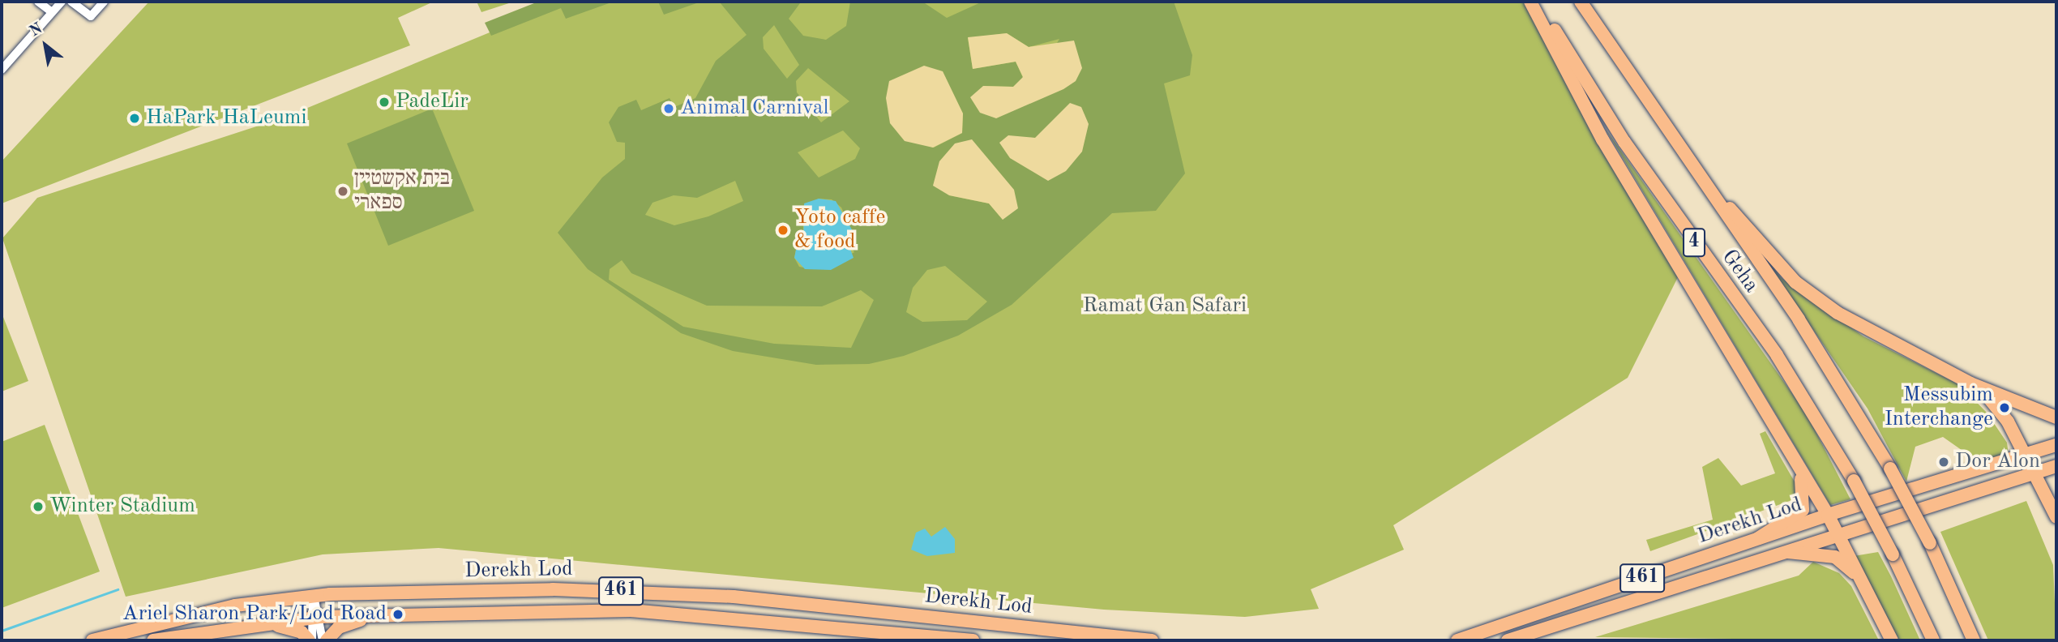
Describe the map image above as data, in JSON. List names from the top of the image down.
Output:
{
  "streets": {
    "main road": [
      "4",
      "Geha",
      "Derekh Lod",
      "461"
    ]
  },
  "parks": ["Ramat Gan Safari"],
  "places": [
    "PadeLir",
    "Animal Carnival",
    "HaPark HaLeumi",
    "בית אקשטיין ספארי",
    "Yoto caffe & food",
    "Messubim Interchange",
    "Dor Alon",
    "Winter Stadium",
    "Ariel Sharon Park/Lod Road"
  ],
  "north": "top left"
}
